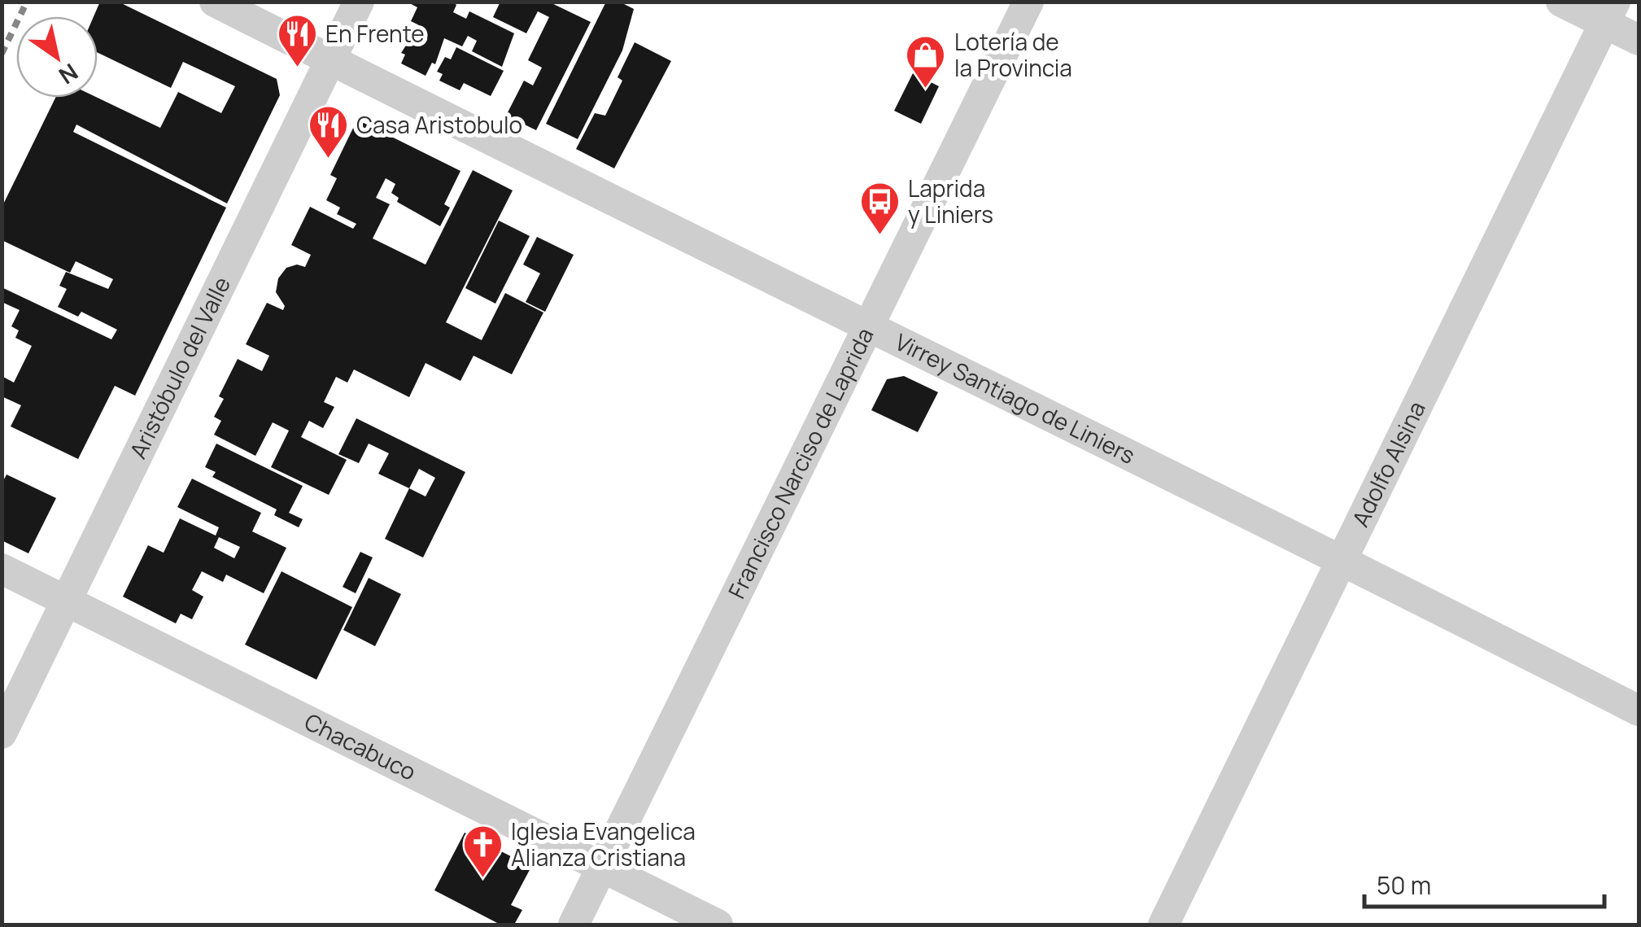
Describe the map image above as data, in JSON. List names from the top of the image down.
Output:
{
  "streets": {
    "street": [
      "Aristóbulo del Valle",
      "Virrey Santiago de Liniers",
      "Francisco Narciso de Laprida",
      "Adolfo Alsina",
      "Chacabuco"
    ]
  },
  "crossings": [
    ["Aristóbulo del Valle", "Virrey Santiago de Liniers"],
    ["Aristóbulo del Valle", "Chacabuco"],
    ["Virrey Santiago de Liniers", "Francisco Narciso de Laprida"],
    ["Virrey Santiago de Liniers", "Adolfo Alsina"],
    ["Francisco Narciso de Laprida", "Chacabuco"]
  ],
  "places": {
    "restaurant": ["En Frente", "Casa Aristobulo"],
    "shop": ["Lotería de la Provincia"],
    "bus stop": ["Laprida y Liniers"],
    "church": ["Iglesia Evangelica Alianza Cristiana"]
  },
  "scale_bar": "50 m",
  "north": "bottom right"
}
